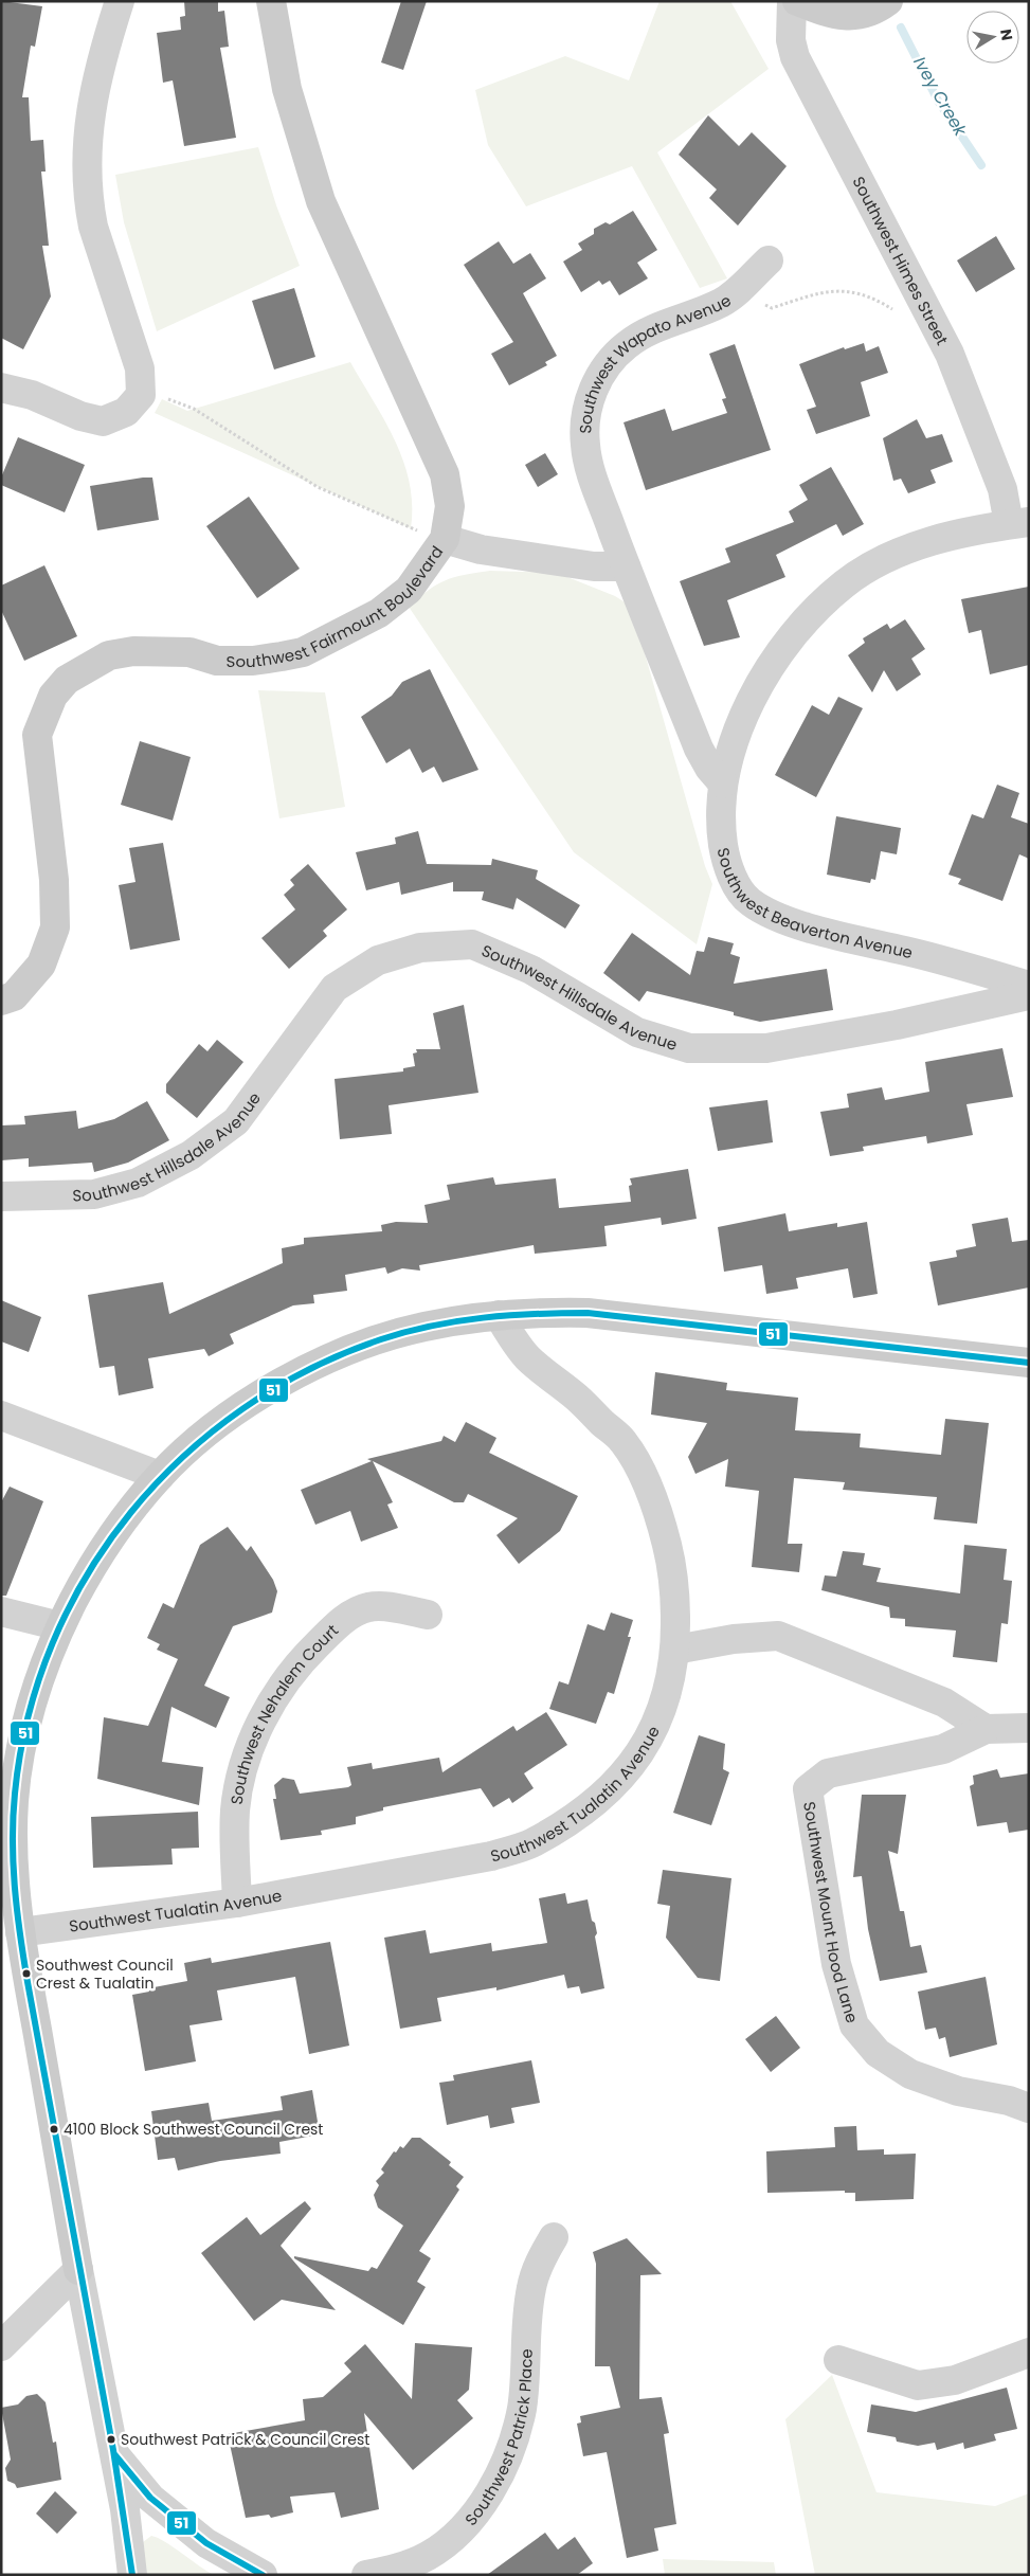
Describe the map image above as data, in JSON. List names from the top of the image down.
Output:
{
  "streets": {
    "street": [
      "Southwest Himes Street",
      "Southwest Wapato Avenue",
      "Southwest Fairmount Boulevard",
      "Southwest Beaverton Avenue",
      "Southwest Hillsdale Avenue",
      "Southwest Nehalem Court",
      "Southwest Tualatin Avenue",
      "Southwest Mount Hood Lane",
      "Southwest Patrick Place"
    ]
  },
  "crossings": [
    ["Southwest Himes Street", "Southwest Beaverton Avenue"],
    ["Southwest Wapato Avenue", "Southwest Beaverton Avenue"],
    ["Southwest Nehalem Court", "Southwest Tualatin Avenue"]
  ],
  "water": ["Ivey Creek"],
  "places": ["Southwest Council Crest & Tualatin", "4100 Block Southwest Council Crest", "Southwest Patrick & Council Crest"],
  "lines": ["transit line 51"],
  "north": "right"
}
